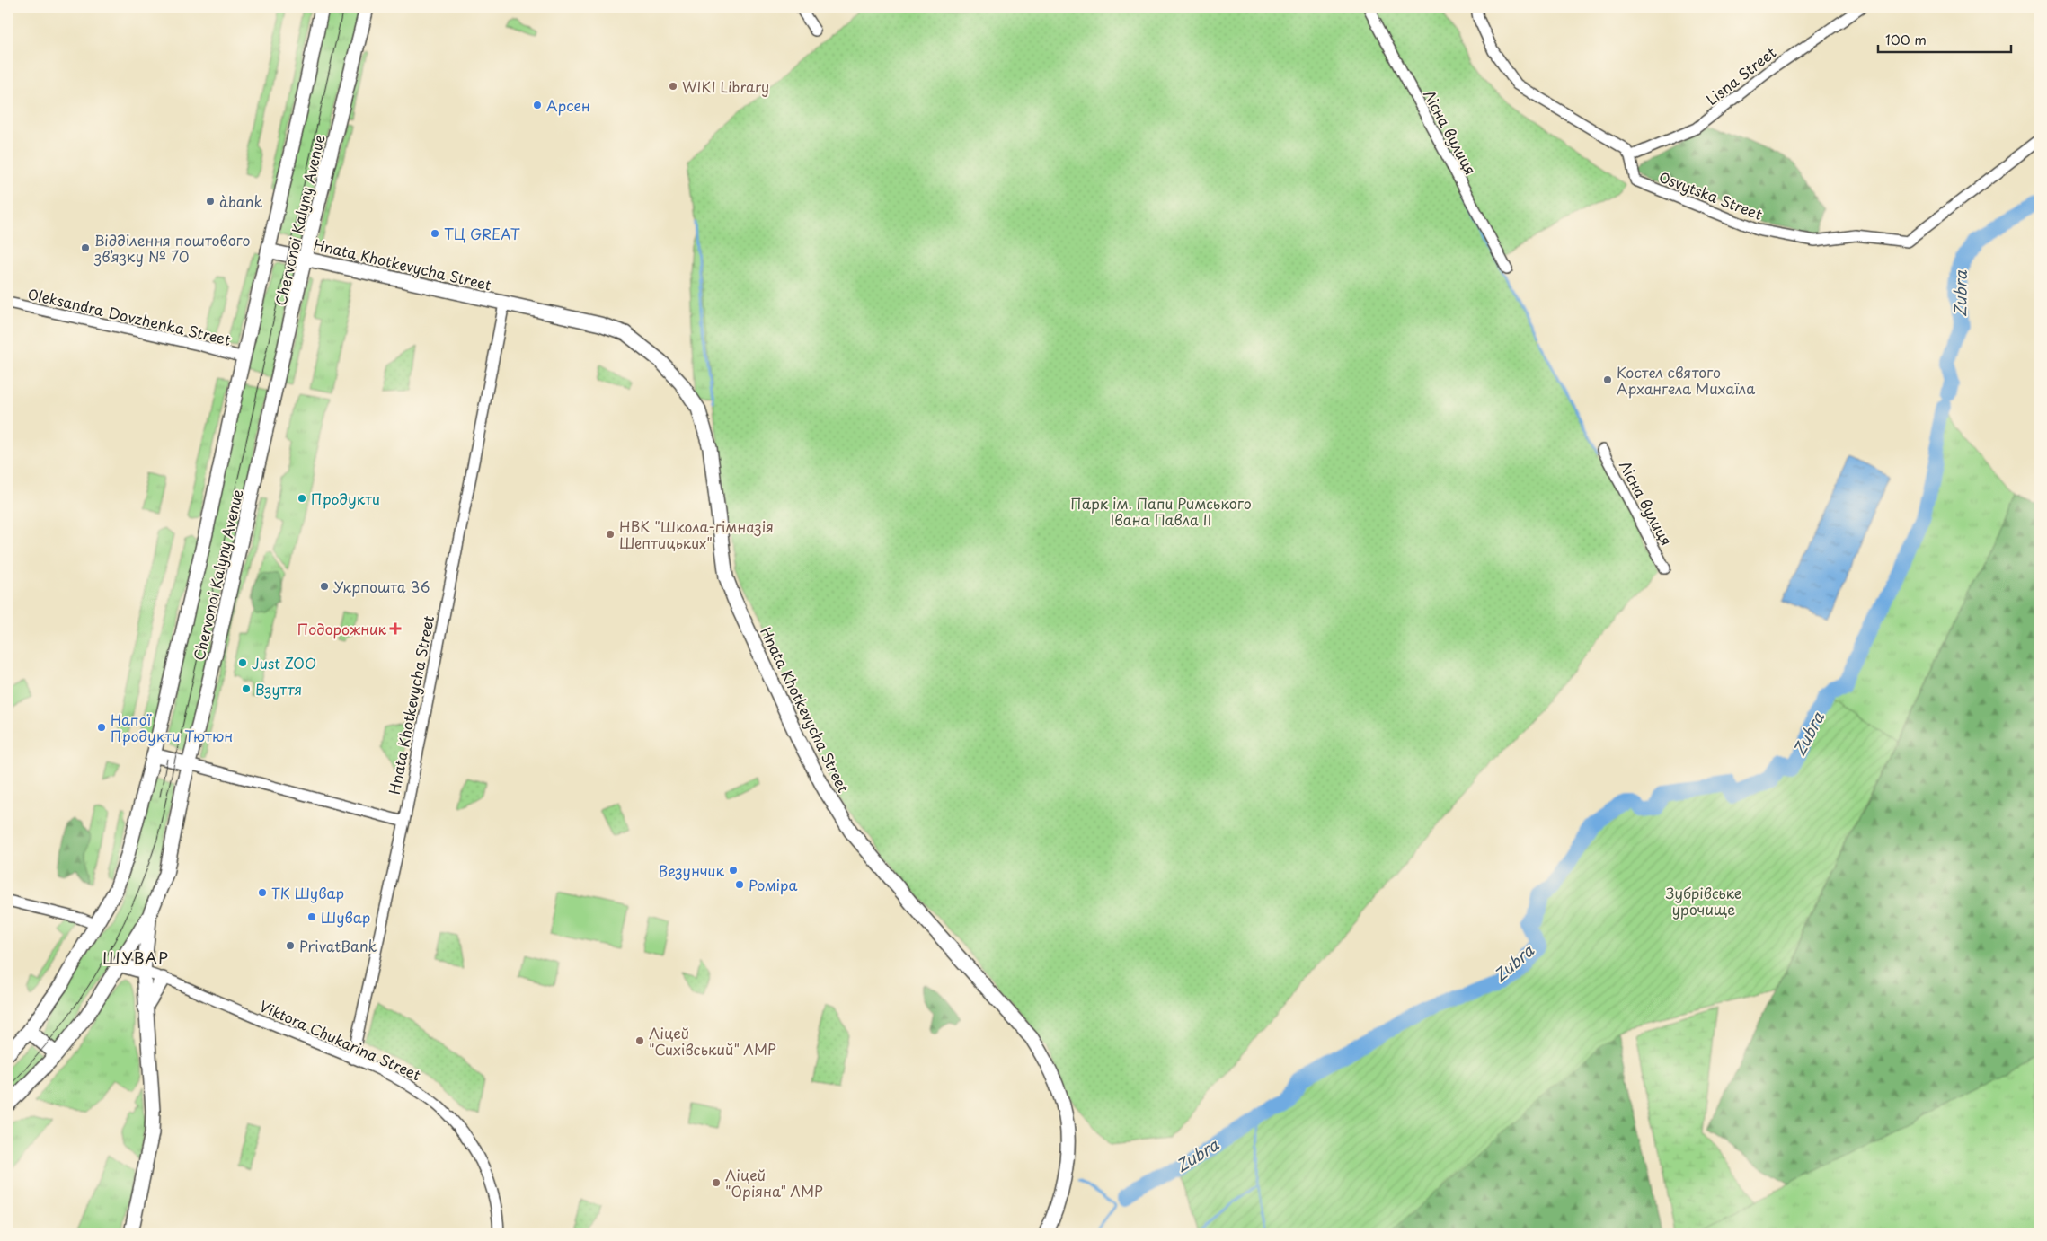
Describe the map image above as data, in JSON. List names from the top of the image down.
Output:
{
  "streets": {
    "main road": ["Chervonoi Kalyny Avenue", "Hnata Khotkevycha Street"],
    "street": [
      "Lisna Street",
      "Лісна вулиця",
      "Osvytska Street",
      "Oleksandra Dovzhenka Street",
      "Viktora Chukarina Street"
    ]
  },
  "crossings": [
    ["Lisna Street", "Osvytska Street"],
    ["Chervonoi Kalyny Avenue", "Hnata Khotkevycha Street"],
    ["Chervonoi Kalyny Avenue", "Oleksandra Dovzhenka Street"],
    ["Hnata Khotkevycha Street", "Viktora Chukarina Street"]
  ],
  "districts": ["ШУВАР"],
  "water": ["Zubra"],
  "parks": ["Парк ім. Папи Римського Івана Павла ІІ", "Зубрівське урочище"],
  "places": {
    "other": [
      "WIKI Library",
      "Арсен",
      "àbank",
      "ТЦ GREAT",
      "Відділення поштового зв’язку № 70",
      "Костел святого Архангела Михаїла",
      "Продукти",
      "НВК \"Школа-гімназія Шептицьких\"",
      "Укрпошта 36",
      "Just ZOO",
      "Взуття",
      "Напої Продукти Тютюн",
      "Везунчик",
      "Роміра",
      "ТК Шувар",
      "Шувар",
      "PrivatBank",
      "Ліцей \"Сихівський\" ЛМР",
      "Ліцей \"Оріяна\" ЛМР"
    ],
    "health": ["Подорожник"]
  },
  "scale_bar": "100 m"
}
